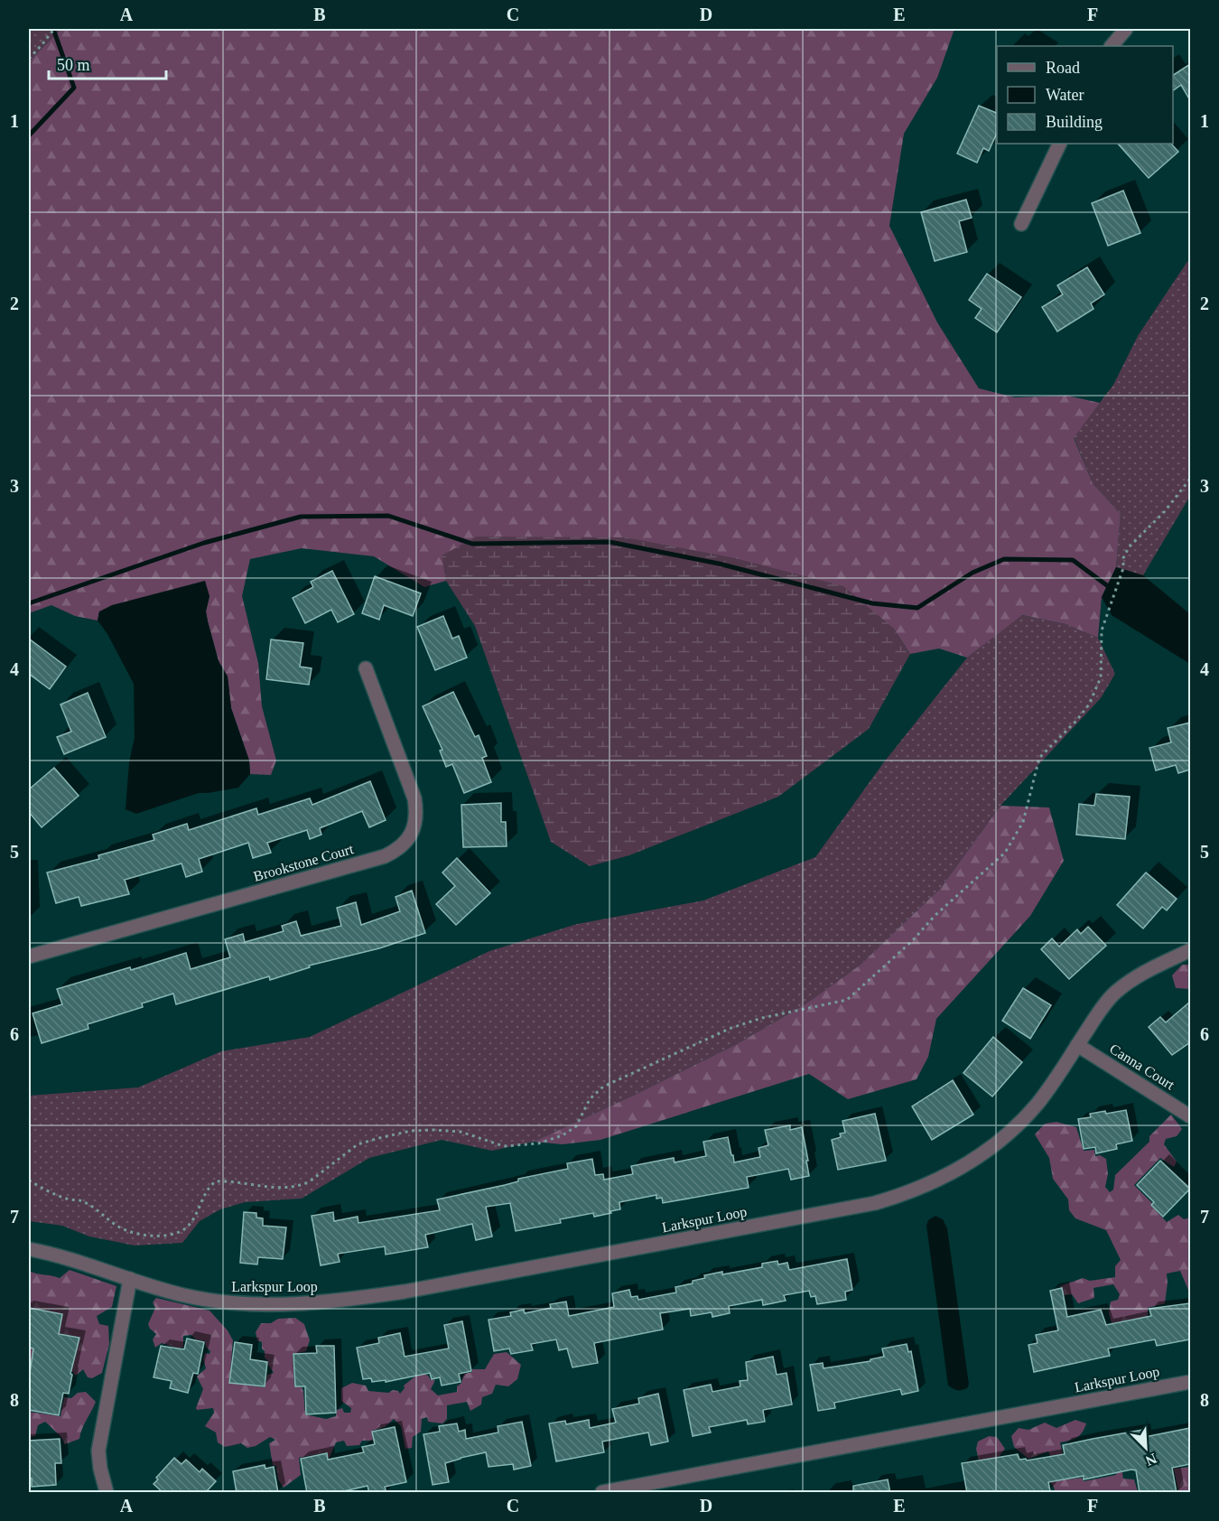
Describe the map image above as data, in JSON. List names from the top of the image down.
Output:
{
  "streets": {
    "street": ["Brookstone Court", "Canna Court", "Larkspur Loop"]
  },
  "crossings": [
    ["Canna Court", "Larkspur Loop"]
  ],
  "legend": ["Road", "Water", "Building"],
  "scale_bar": "50 m",
  "north": "bottom right",
  "grid": {
    "columns": [
      "A",
      "B",
      "C",
      "D",
      "E",
      "F"
    ],
    "rows": [
      "1",
      "2",
      "3",
      "4",
      "5",
      "6",
      "7",
      "8"
    ]
  }
}
